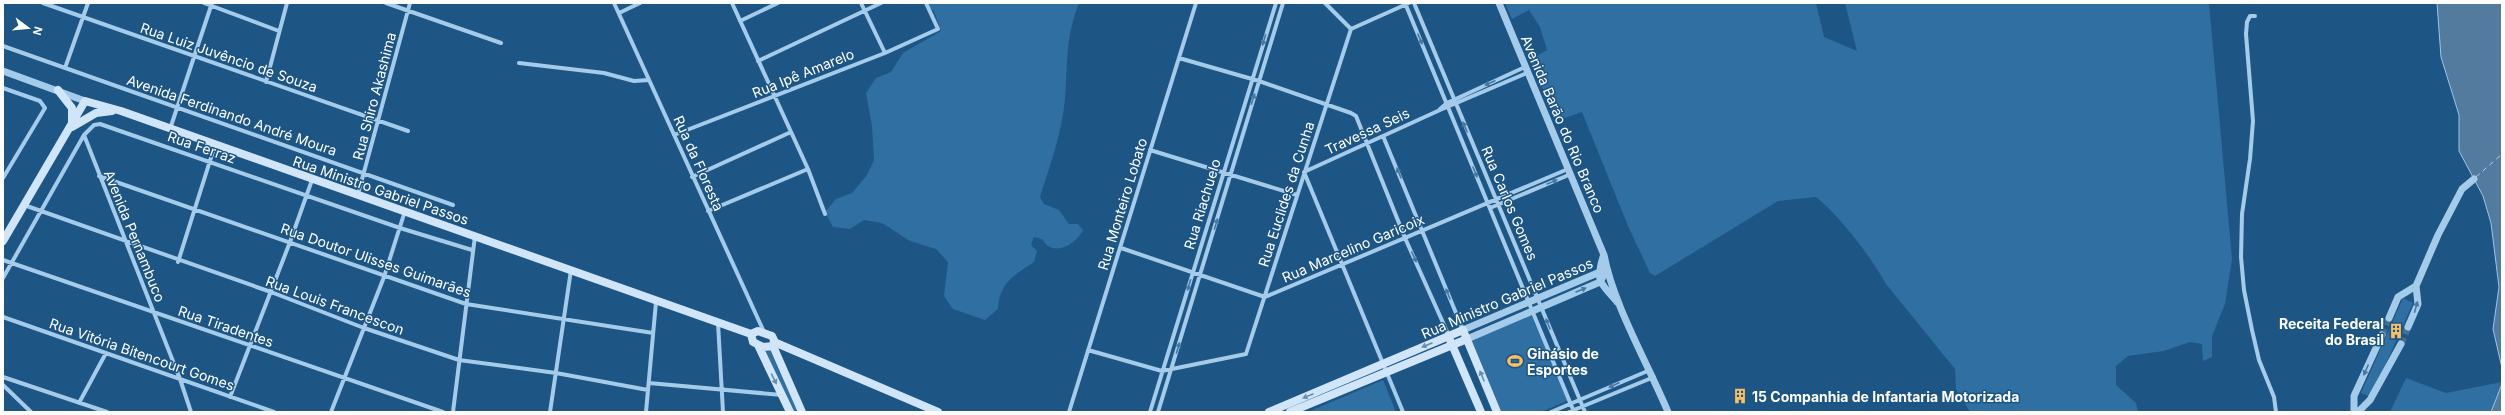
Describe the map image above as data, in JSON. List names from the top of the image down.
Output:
{
  "streets": {
    "main road": ["Rua Ministro Gabriel Passos"],
    "street": [
      "Rua Luiz Juvêncio de Souza",
      "Rua Ipê Amarelo",
      "Rua Shiro Akashima",
      "Avenida Ferdinando André Moura",
      "Avenida Barão do Rio Branco",
      "Travessa Seis",
      "Rua Ferraz",
      "Rua da Floresta",
      "Rua Euclides da Cunha",
      "Rua Carlos Gomes",
      "Rua Monteiro Lobato",
      "Rua Riachuelo",
      "Avenida Pernambuco",
      "Rua Marcelino Garicoix",
      "Rua Doutor Ulisses Guimarães",
      "Rua Louis Francescon",
      "Rua Tiradentes",
      "Rua Vitória Bitencourt Gomes"
    ]
  },
  "crossings": [
    ["Rua Luiz Juvêncio de Souza", "Rua Shiro Akashima"],
    ["Rua Ipê Amarelo", "Rua da Floresta"],
    ["Rua Shiro Akashima", "Avenida Ferdinando André Moura"],
    ["Rua Shiro Akashima", "Rua Ministro Gabriel Passos"],
    ["Avenida Barão do Rio Branco", "Travessa Seis"],
    ["Avenida Barão do Rio Branco", "Rua Ministro Gabriel Passos"],
    ["Avenida Barão do Rio Branco", "Rua Marcelino Garicoix"],
    ["Travessa Seis", "Rua Euclides da Cunha"],
    ["Travessa Seis", "Rua Carlos Gomes"],
    ["Rua Ferraz", "Avenida Pernambuco"],
    ["Rua Ferraz", "Rua Louis Francescon"],
    ["Rua Ferraz", "Rua Tiradentes"],
    ["Rua da Floresta", "Rua Ministro Gabriel Passos"],
    ["Rua Ministro Gabriel Passos", "Rua Carlos Gomes"],
    ["Rua Euclides da Cunha", "Rua Riachuelo"],
    ["Rua Euclides da Cunha", "Rua Marcelino Garicoix"],
    ["Rua Carlos Gomes", "Rua Marcelino Garicoix"],
    ["Avenida Pernambuco", "Rua Doutor Ulisses Guimarães"],
    ["Avenida Pernambuco", "Rua Louis Francescon"],
    ["Avenida Pernambuco", "Rua Tiradentes"],
    ["Avenida Pernambuco", "Rua Vitória Bitencourt Gomes"]
  ],
  "places": {
    "building": ["Receita Federal do Brasil", "15 Companhia de Infantaria Motorizada"],
    "sports": ["Ginásio de Esportes"]
  },
  "north": "right"
}
